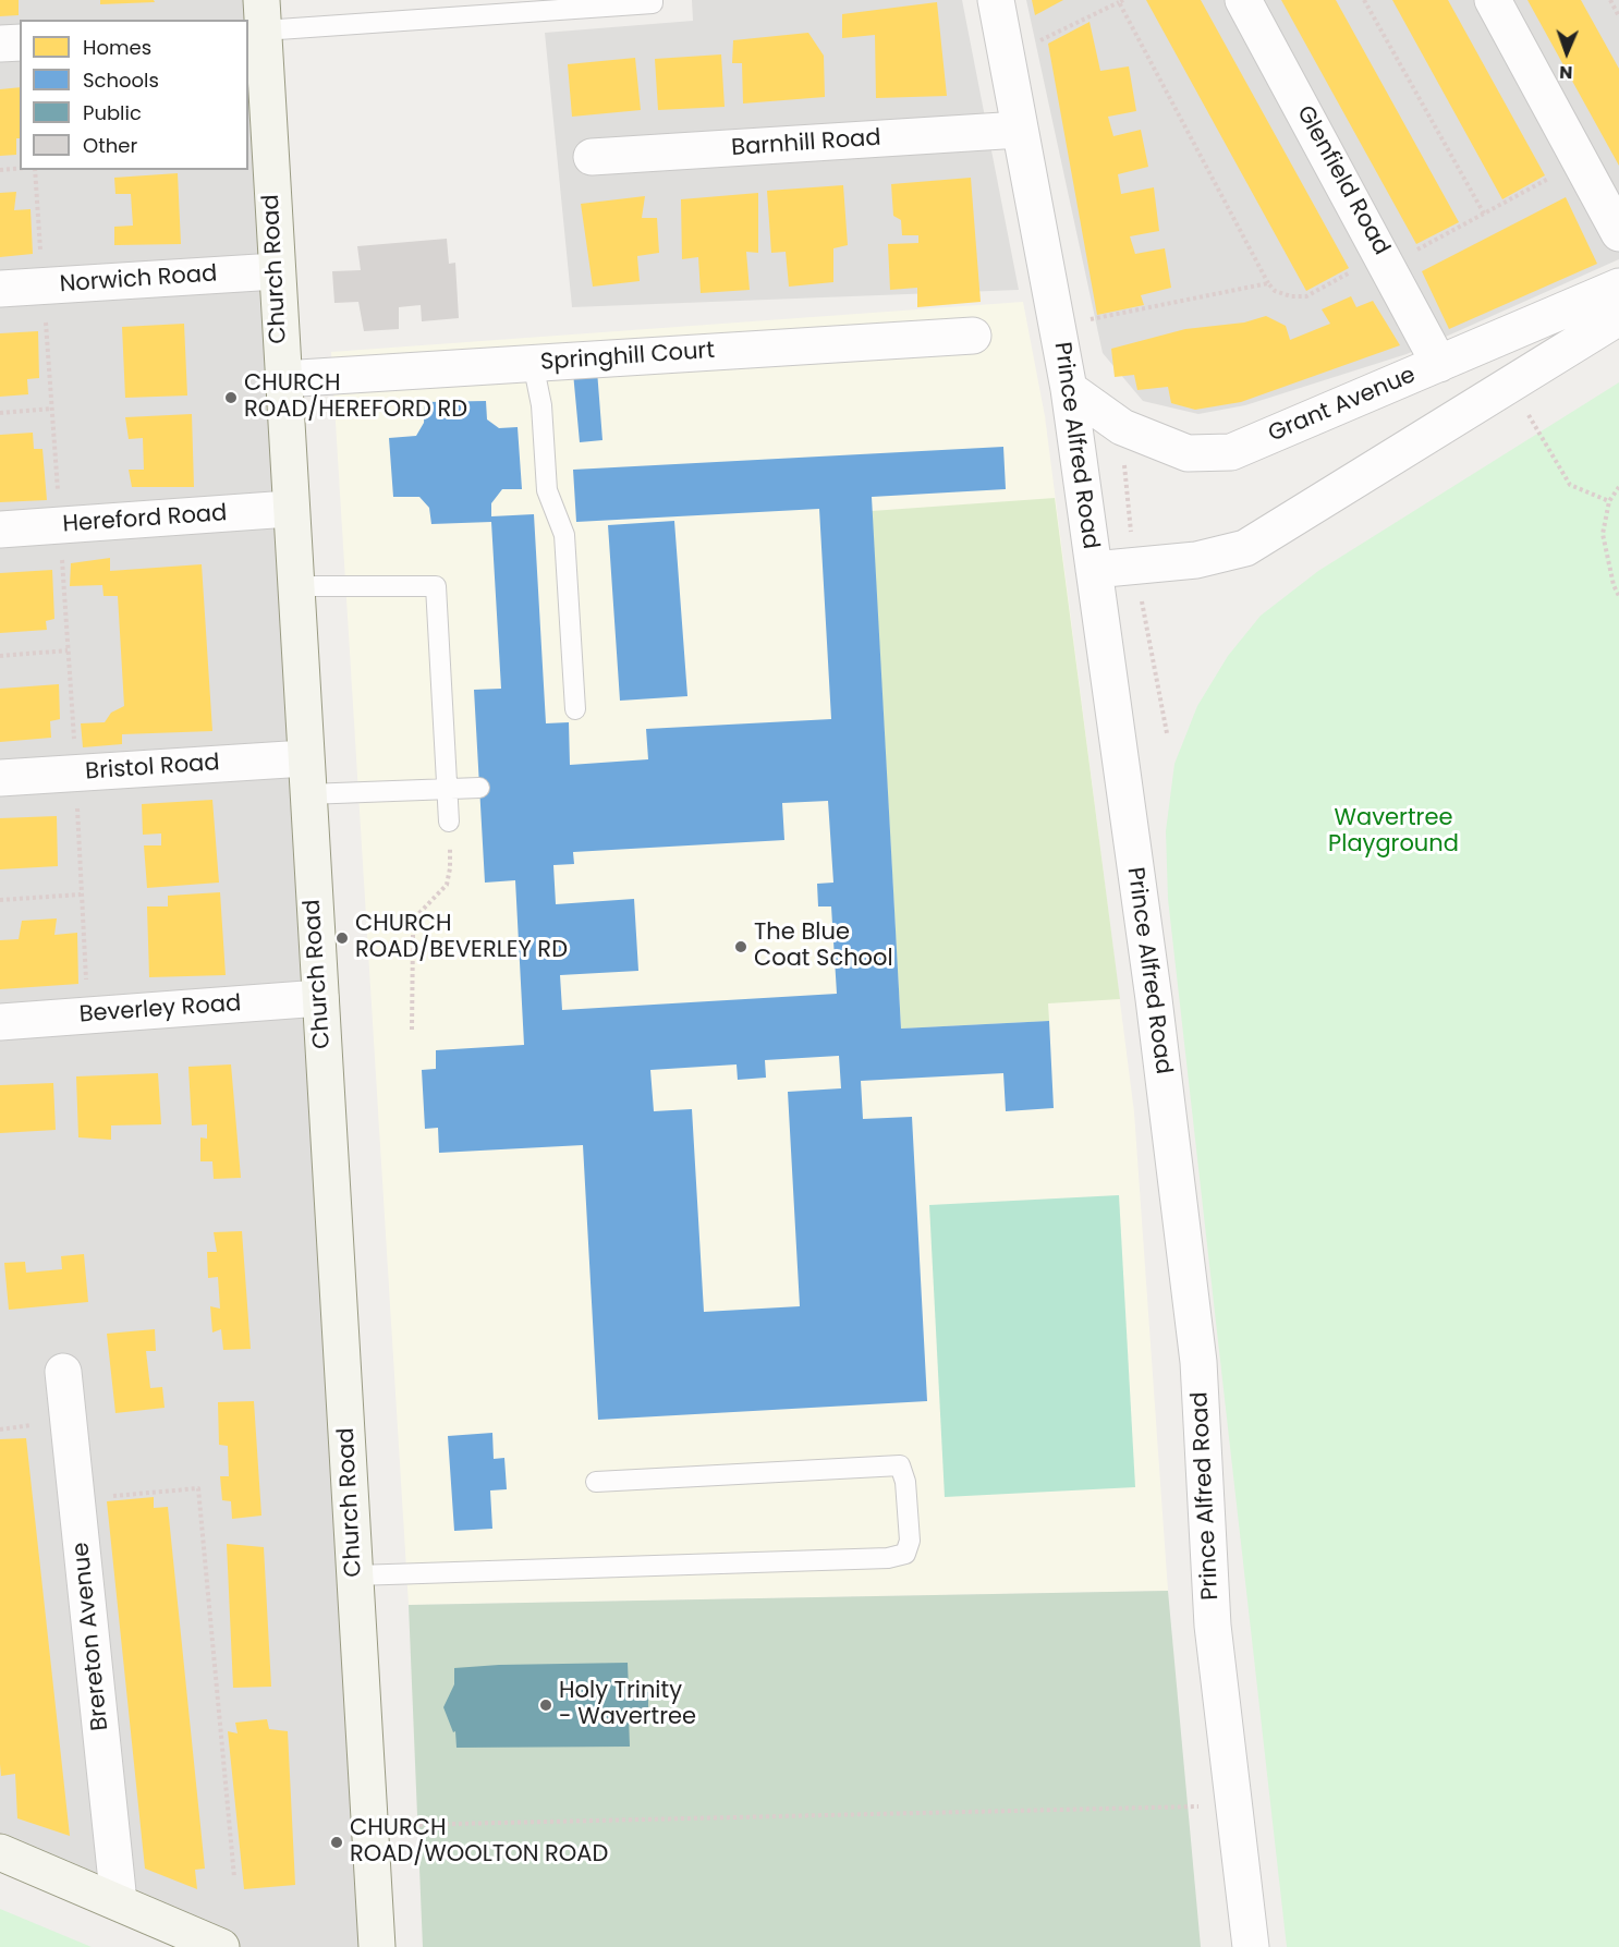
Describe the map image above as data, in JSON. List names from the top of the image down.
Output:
{
  "streets": {
    "street": [
      "Barnhill Road",
      "Glenfield Road",
      "Church Road",
      "Norwich Road",
      "Springhill Court",
      "Grant Avenue",
      "Prince Alfred Road",
      "Hereford Road",
      "Bristol Road",
      "Beverley Road",
      "Brereton Avenue"
    ]
  },
  "crossings": [
    ["Barnhill Road", "Prince Alfred Road"],
    ["Glenfield Road", "Grant Avenue"],
    ["Church Road", "Norwich Road"],
    ["Church Road", "Springhill Court"],
    ["Church Road", "Hereford Road"],
    ["Church Road", "Bristol Road"],
    ["Church Road", "Beverley Road"],
    ["Grant Avenue", "Prince Alfred Road"]
  ],
  "parks": ["Wavertree Playground"],
  "places": [
    "CHURCH ROAD/HEREFORD RD",
    "CHURCH ROAD/BEVERLEY RD",
    "The Blue Coat School",
    "Holy Trinity - Wavertree",
    "CHURCH ROAD/WOOLTON ROAD"
  ],
  "legend": [
    "Homes",
    "Schools",
    "Public",
    "Other"
  ],
  "north": "bottom"
}
